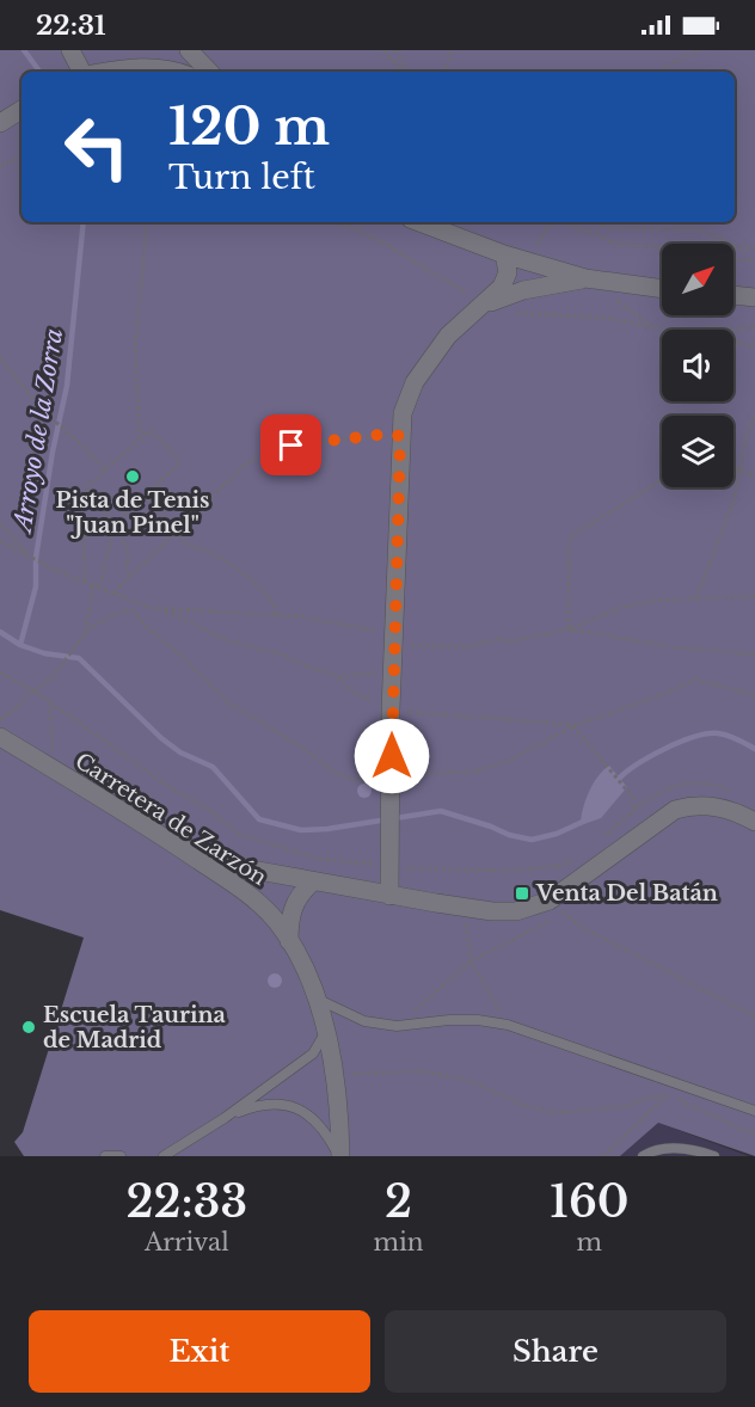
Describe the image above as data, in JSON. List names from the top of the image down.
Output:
{
  "streets": {
    "street": ["Carretera de Zarzón"]
  },
  "water": ["Arroyo de la Zorra"],
  "places": {
    "other": ["Pista de Tenis \"Juan Pinel\"", "Escuela Taurina de Madrid"],
    "transit": ["Venta Del Batán"]
  },
  "north": "top right",
  "page": {
    "status": "22:31",
    "turn": ["120 m", "Turn left"],
    "eta": [
      "22:33",
      "Arrival",
      "2",
      "min",
      "160",
      "m"
    ],
    "buttons": ["Exit", "Share"]
  }
}
